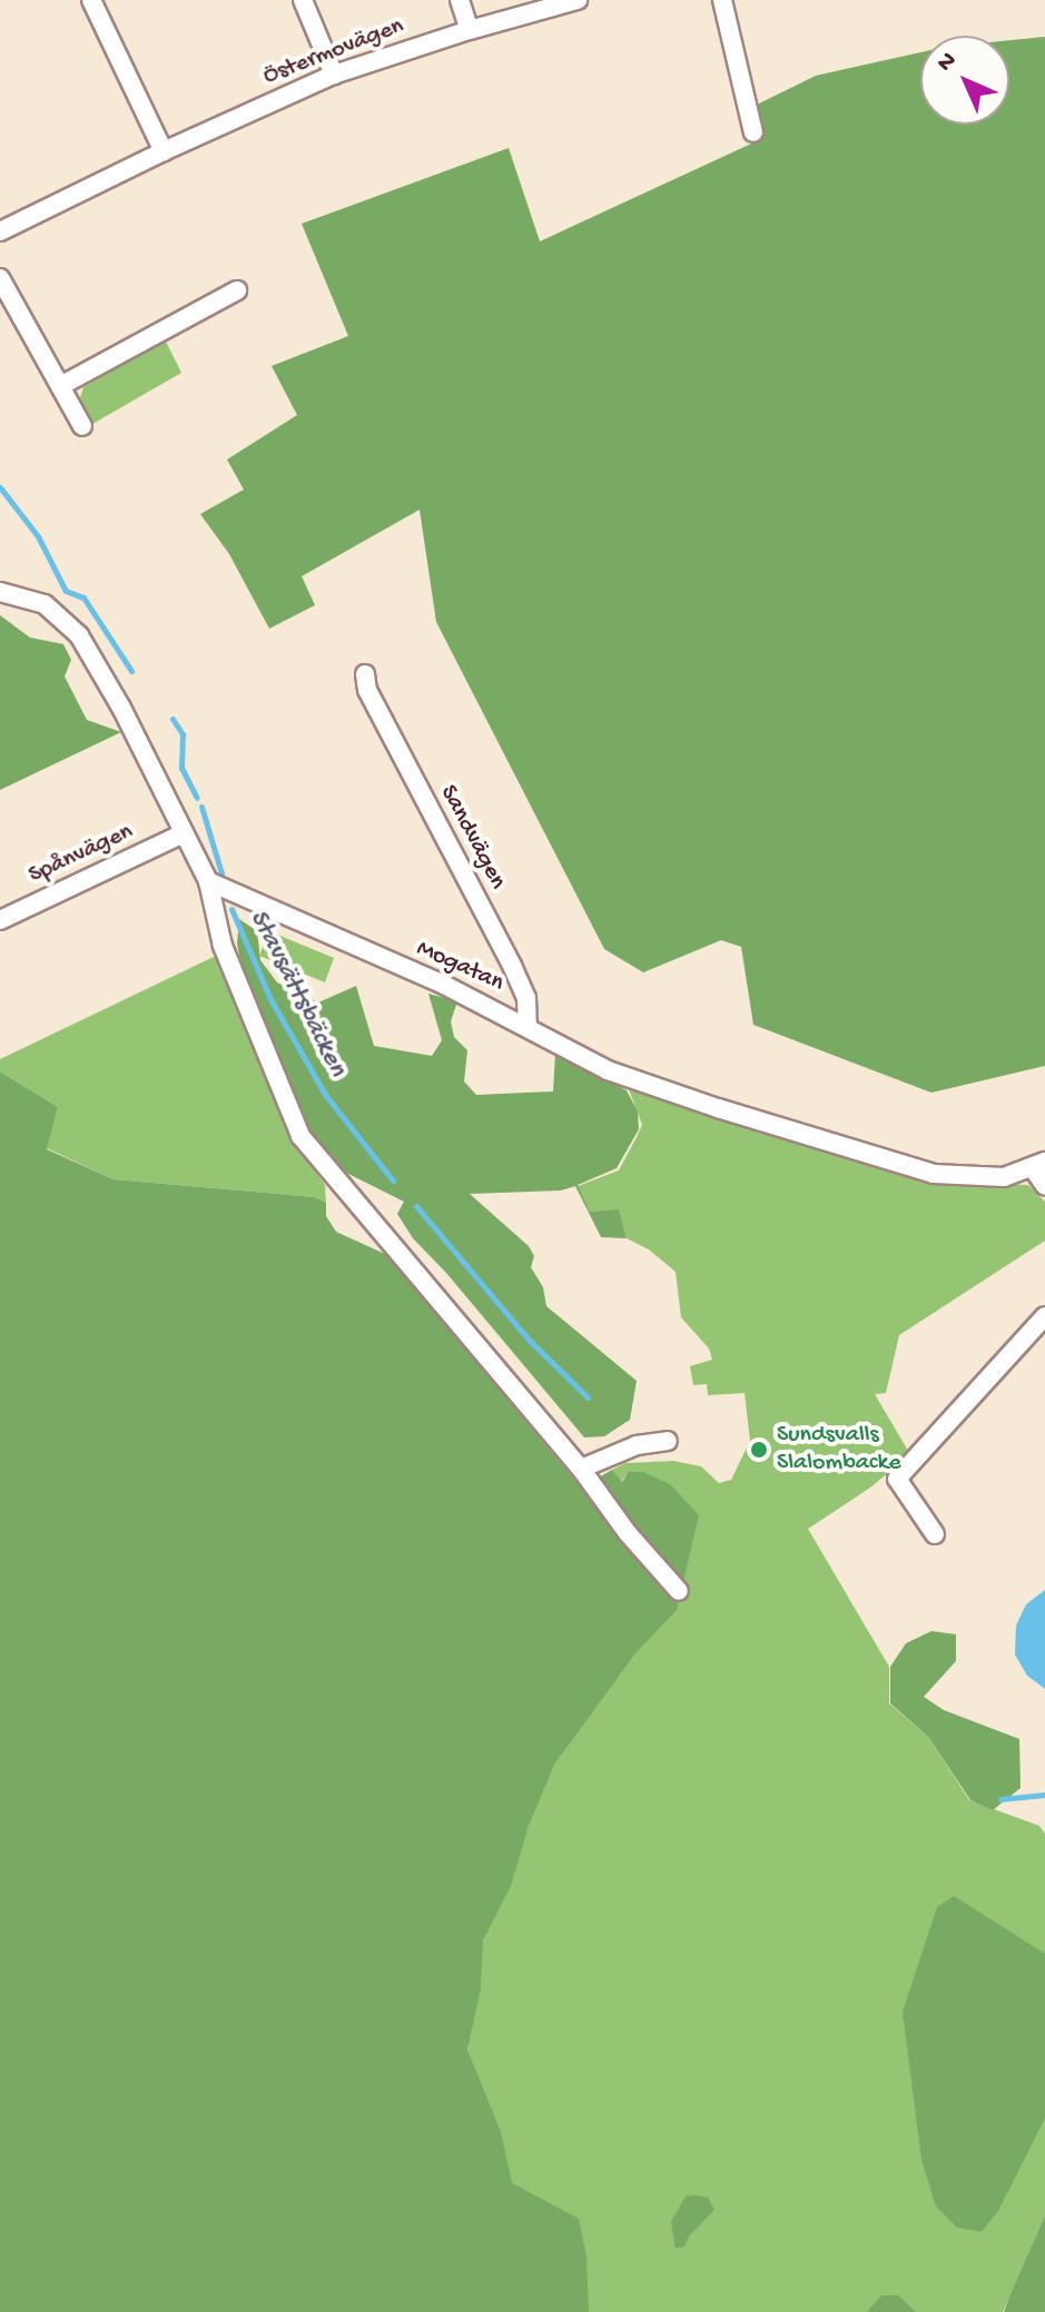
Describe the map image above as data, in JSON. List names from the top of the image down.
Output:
{
  "streets": {
    "street": [
      "Östermovägen",
      "Sandvägen",
      "Spånvägen",
      "Mogatan"
    ]
  },
  "crossings": [
    ["Sandvägen", "Mogatan"]
  ],
  "water": ["Stavsättsbäcken"],
  "places": ["Sundsvalls Slalombacke"],
  "north": "top left"
}
